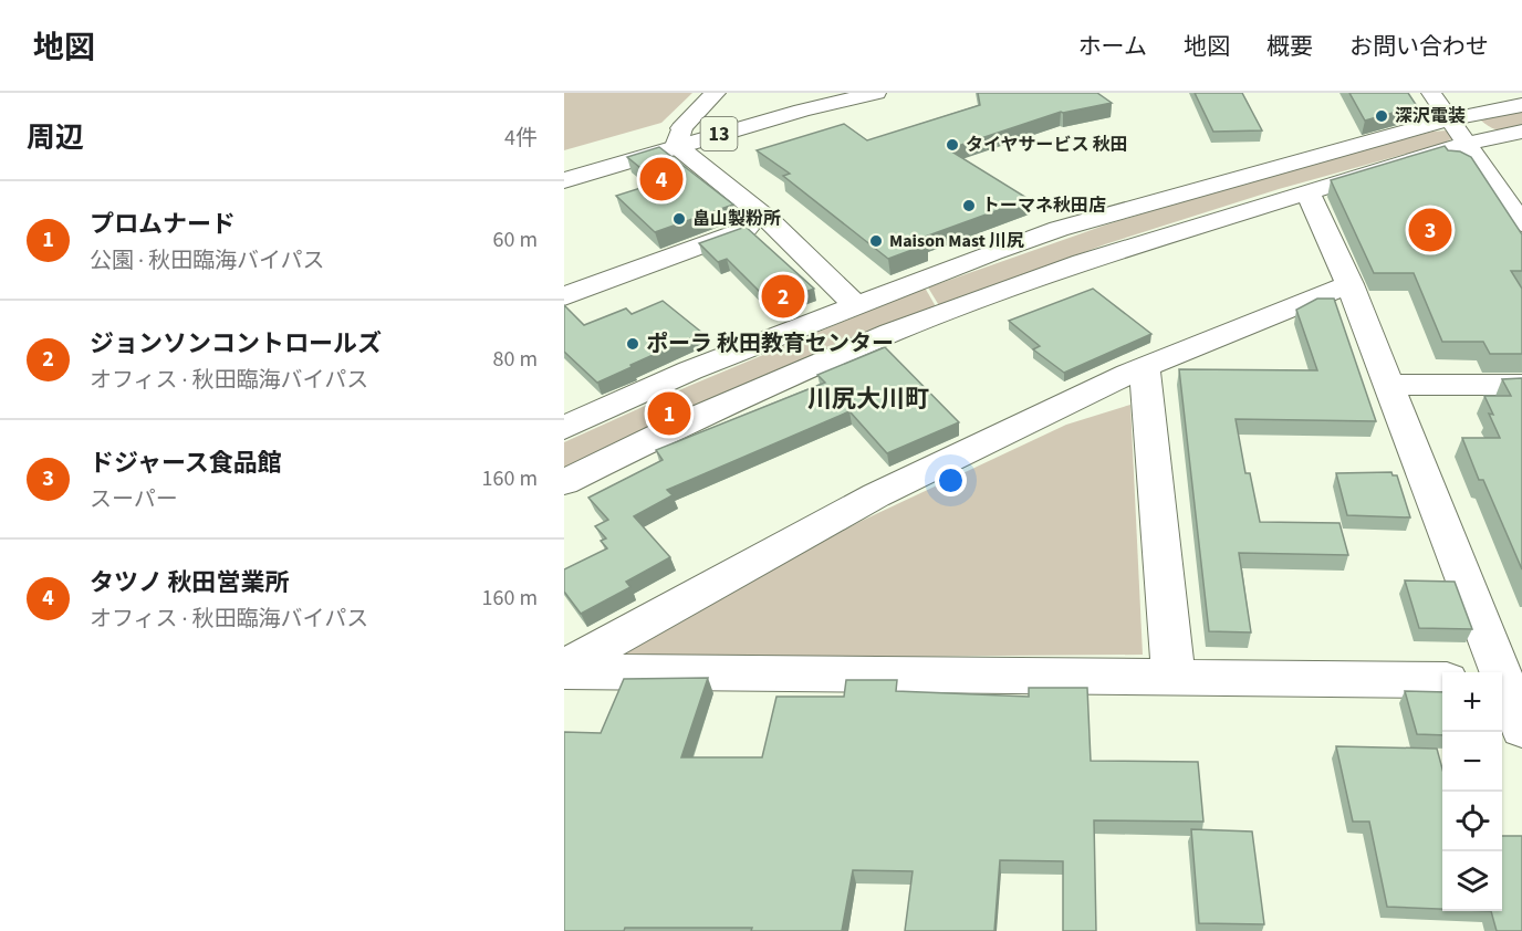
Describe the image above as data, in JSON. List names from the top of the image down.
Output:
{
  "streets": {
    "main road": ["13"]
  },
  "districts": ["川尻大川町"],
  "places": [
    "深沢電装",
    "タイヤサービス 秋田",
    "トーマネ秋田店",
    "畠山製粉所",
    "Maison Mast 川尻",
    "ポーラ 秋田教育センター"
  ],
  "page": {
    "header": "地図",
    "nav": [
      "ホーム",
      "地図",
      "概要",
      "お問い合わせ"
    ],
    "heading": ["周辺", "4件"],
    "pins": [
      "4",
      "3",
      "2",
      "1"
    ],
    "list": [
      {
        "mark": "1",
        "name": "プロムナード",
        "note": "公園 · 秋田臨海バイパス",
        "value": "60 m"
      },
      {
        "mark": "2",
        "name": "ジョンソンコントロールズ",
        "note": "オフィス · 秋田臨海バイパス",
        "value": "80 m"
      },
      {
        "mark": "3",
        "name": "ドジャース食品館",
        "note": "スーパー",
        "value": "160 m"
      },
      {
        "mark": "4",
        "name": "タツノ 秋田営業所",
        "note": "オフィス · 秋田臨海バイパス",
        "value": "160 m"
      }
    ],
    "map_buttons": ["+", "−"]
  }
}
